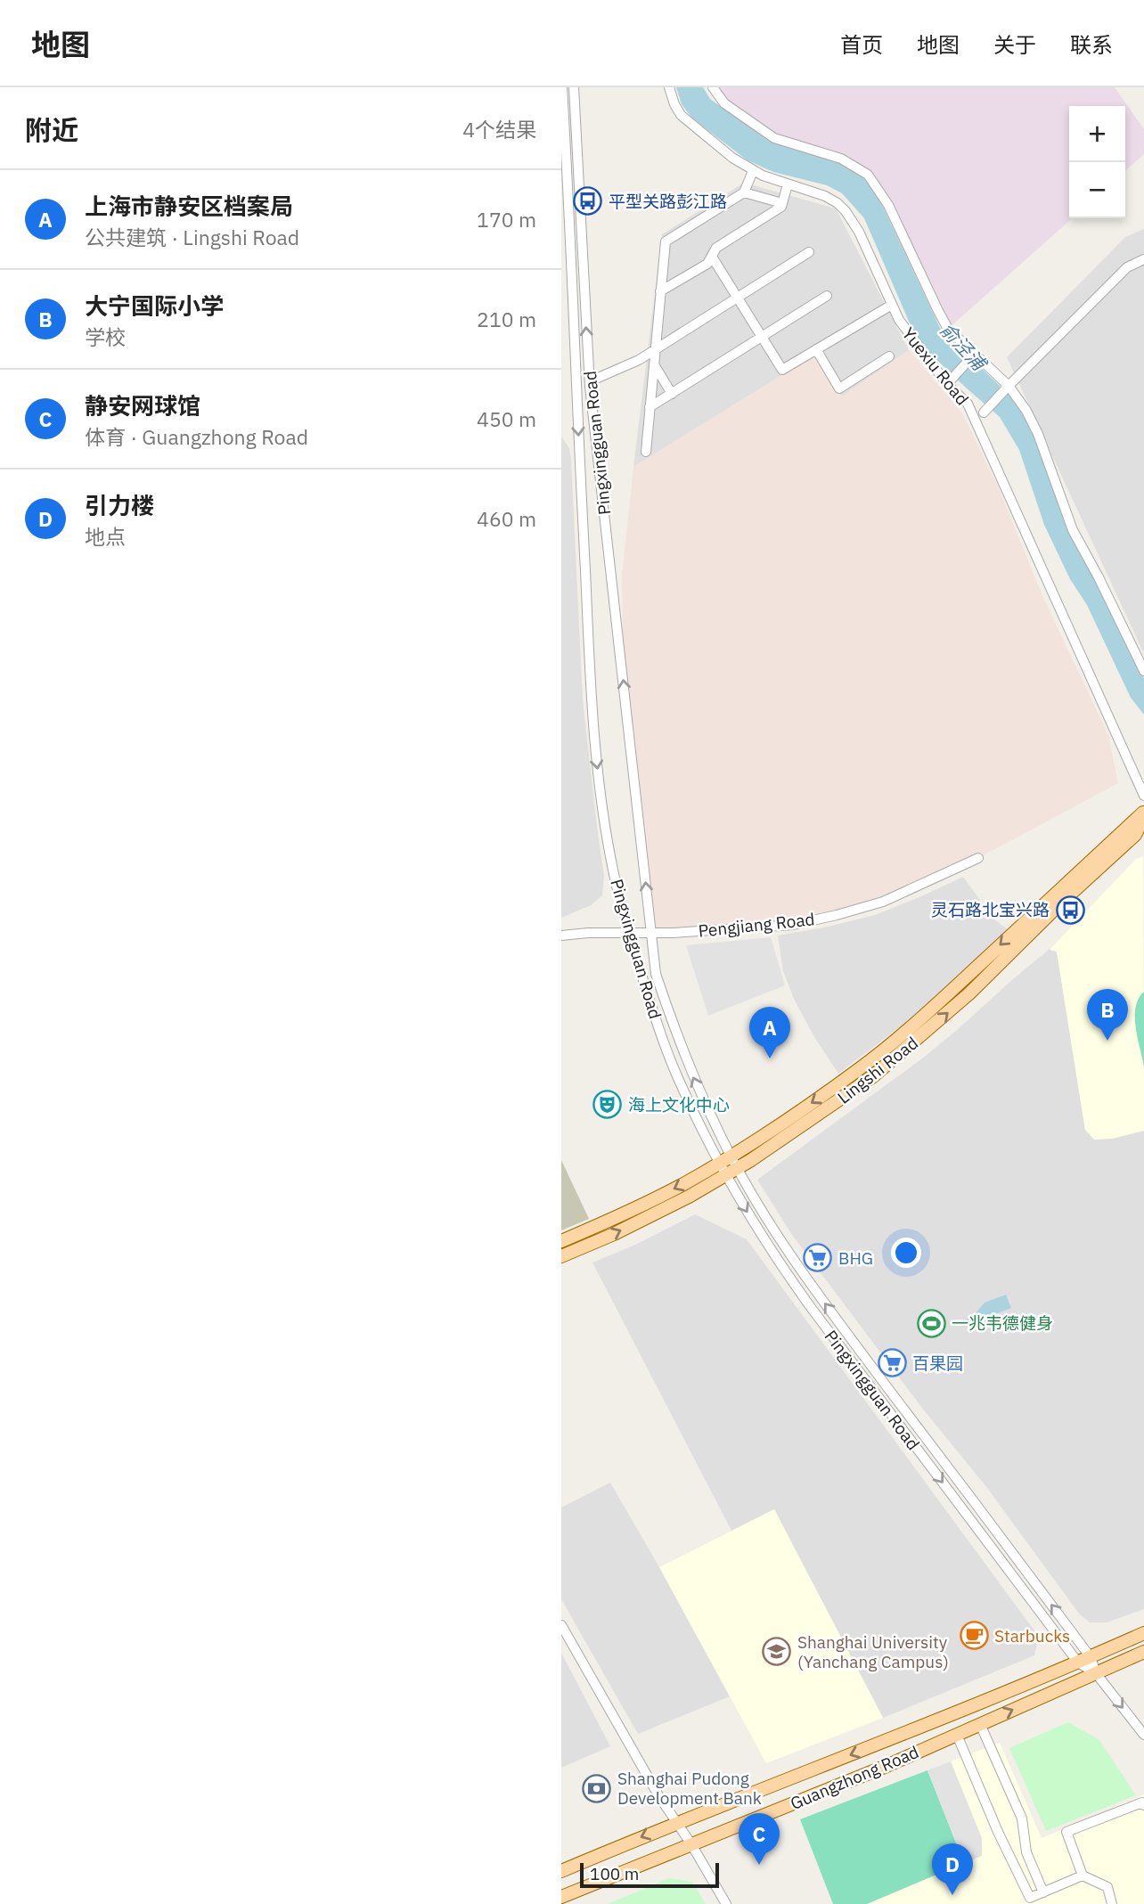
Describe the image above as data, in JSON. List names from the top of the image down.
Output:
{
  "streets": {
    "main road": ["Lingshi Road", "Guangzhong Road"],
    "street": ["Yuexiu Road", "Pingxingguan Road", "Pengjiang Road"]
  },
  "crossings": [
    ["Pingxingguan Road", "Pengjiang Road"],
    ["Pingxingguan Road", "Lingshi Road"],
    ["Pingxingguan Road", "Guangzhong Road"]
  ],
  "water": ["俞泾浦"],
  "places": {
    "bus stop": ["平型关路彭江路", "灵石路北宝兴路"],
    "theatre": ["海上文化中心"],
    "supermarket": ["BHG", "百果园"],
    "sports": ["一兆韦德健身"],
    "cafe": ["Starbucks"],
    "school or university": ["Shanghai University (Yanchang Campus)"],
    "bank": ["Shanghai Pudong Development Bank"]
  },
  "scale_bar": "100 m",
  "page": {
    "header": "地图",
    "nav": [
      "首页",
      "地图",
      "关于",
      "联系"
    ],
    "heading": ["附近", "4个结果"],
    "map_buttons": ["+", "−"],
    "list": [
      {
        "mark": "A",
        "name": "上海市静安区档案局",
        "note": "公共建筑 · Lingshi Road",
        "value": "170 m"
      },
      {
        "mark": "B",
        "name": "大宁国际小学",
        "note": "学校",
        "value": "210 m"
      },
      {
        "mark": "C",
        "name": "静安网球馆",
        "note": "体育 · Guangzhong Road",
        "value": "450 m"
      },
      {
        "mark": "D",
        "name": "引力楼",
        "note": "地点",
        "value": "460 m"
      }
    ],
    "pins": [
      "B",
      "A",
      "C",
      "D"
    ],
    "scale": "100 m"
  }
}
